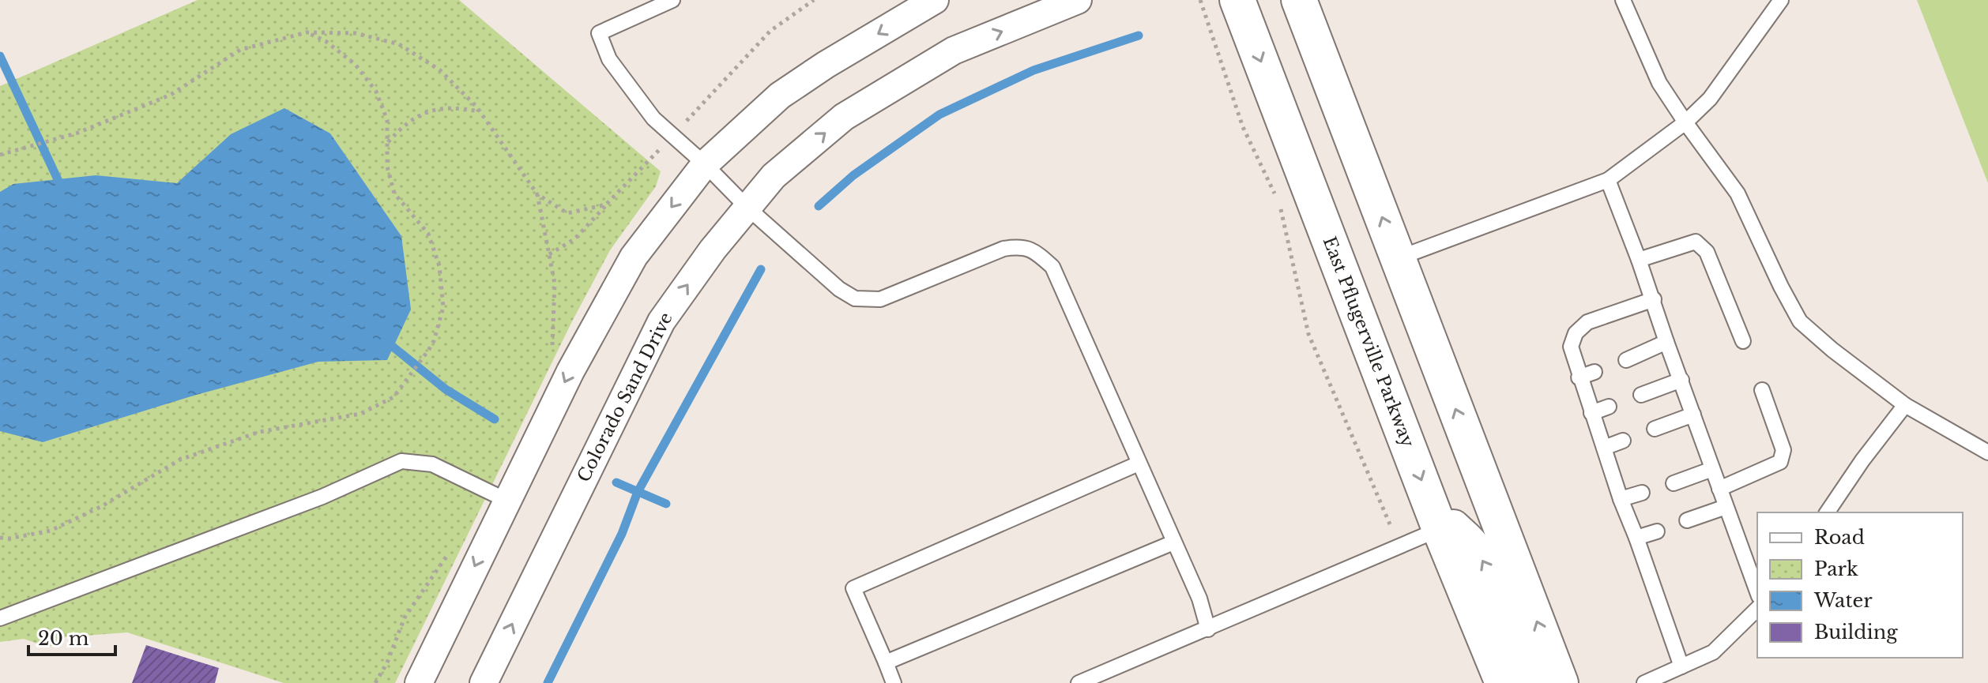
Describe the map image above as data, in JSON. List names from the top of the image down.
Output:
{
  "streets": {
    "street": ["East Pflugerville Parkway", "Colorado Sand Drive"]
  },
  "legend": [
    "Road",
    "Park",
    "Water",
    "Building"
  ],
  "scale_bar": "20 m"
}
